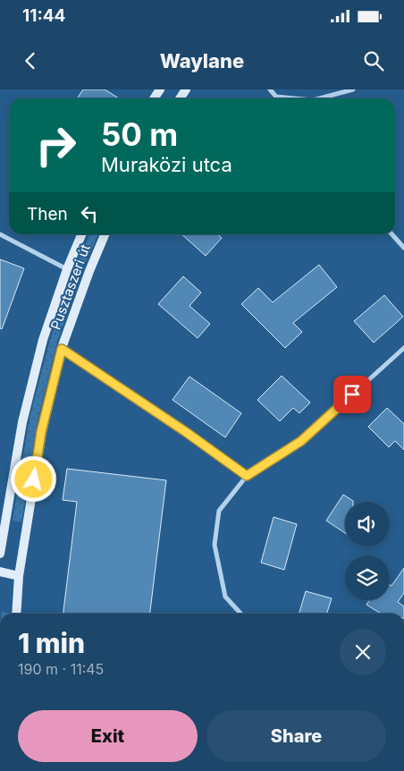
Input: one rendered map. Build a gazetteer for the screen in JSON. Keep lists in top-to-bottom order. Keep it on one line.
{"streets":{"street":["Pusztaszeri út"]},"page":{"status":"11:44","header":"Waylane","turn":["50 m","Muraközi utca"],"then":"Then","heading":["1 min","190 m · 11:45"],"buttons":["Exit","Share"]}}
